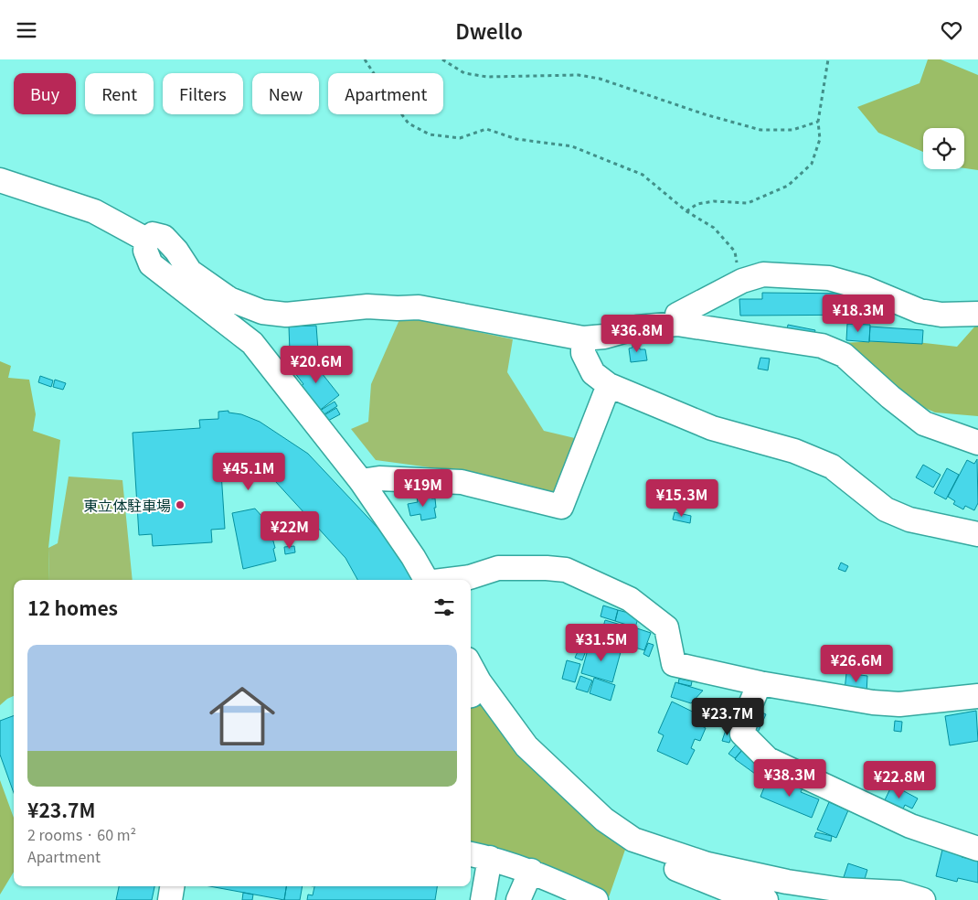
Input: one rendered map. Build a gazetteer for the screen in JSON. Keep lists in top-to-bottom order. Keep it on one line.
{"places":["東立体駐車場"],"page":{"header":"Dwello","chip":["Buy","Rent","Filters","New","Apartment"],"price":["¥18.3M","¥36.8M","¥20.6M","¥45.1M","¥19M","¥15.3M","¥22M","¥31.5M","¥26.6M","¥23.7M","¥38.3M","¥22.8M"],"heading":"12 homes","list":[{"name":"¥23.7M","note":"2 rooms · 60 m² · Apartment"}]}}
